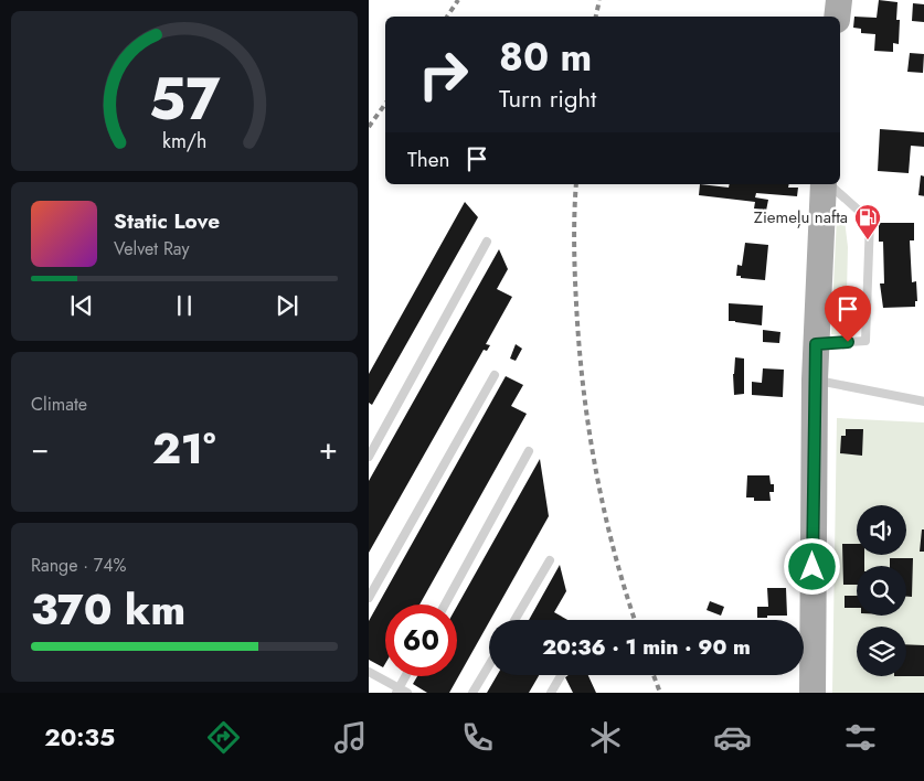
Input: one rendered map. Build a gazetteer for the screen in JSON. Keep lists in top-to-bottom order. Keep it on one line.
{"places":{"fuel station":["Ziemeļu nafta"]},"page":{"turn":["80 m","Turn right"],"then":"Then","song":["Static Love","Velvet Ray"],"tile":["Climate",["Range · 74%","370 km"]],"heat":["−","21°","+"],"limit":"60","trip":"20:36 · 1 min · 90 m","tabs":"20:35","gauge":["57","km/h"]}}
